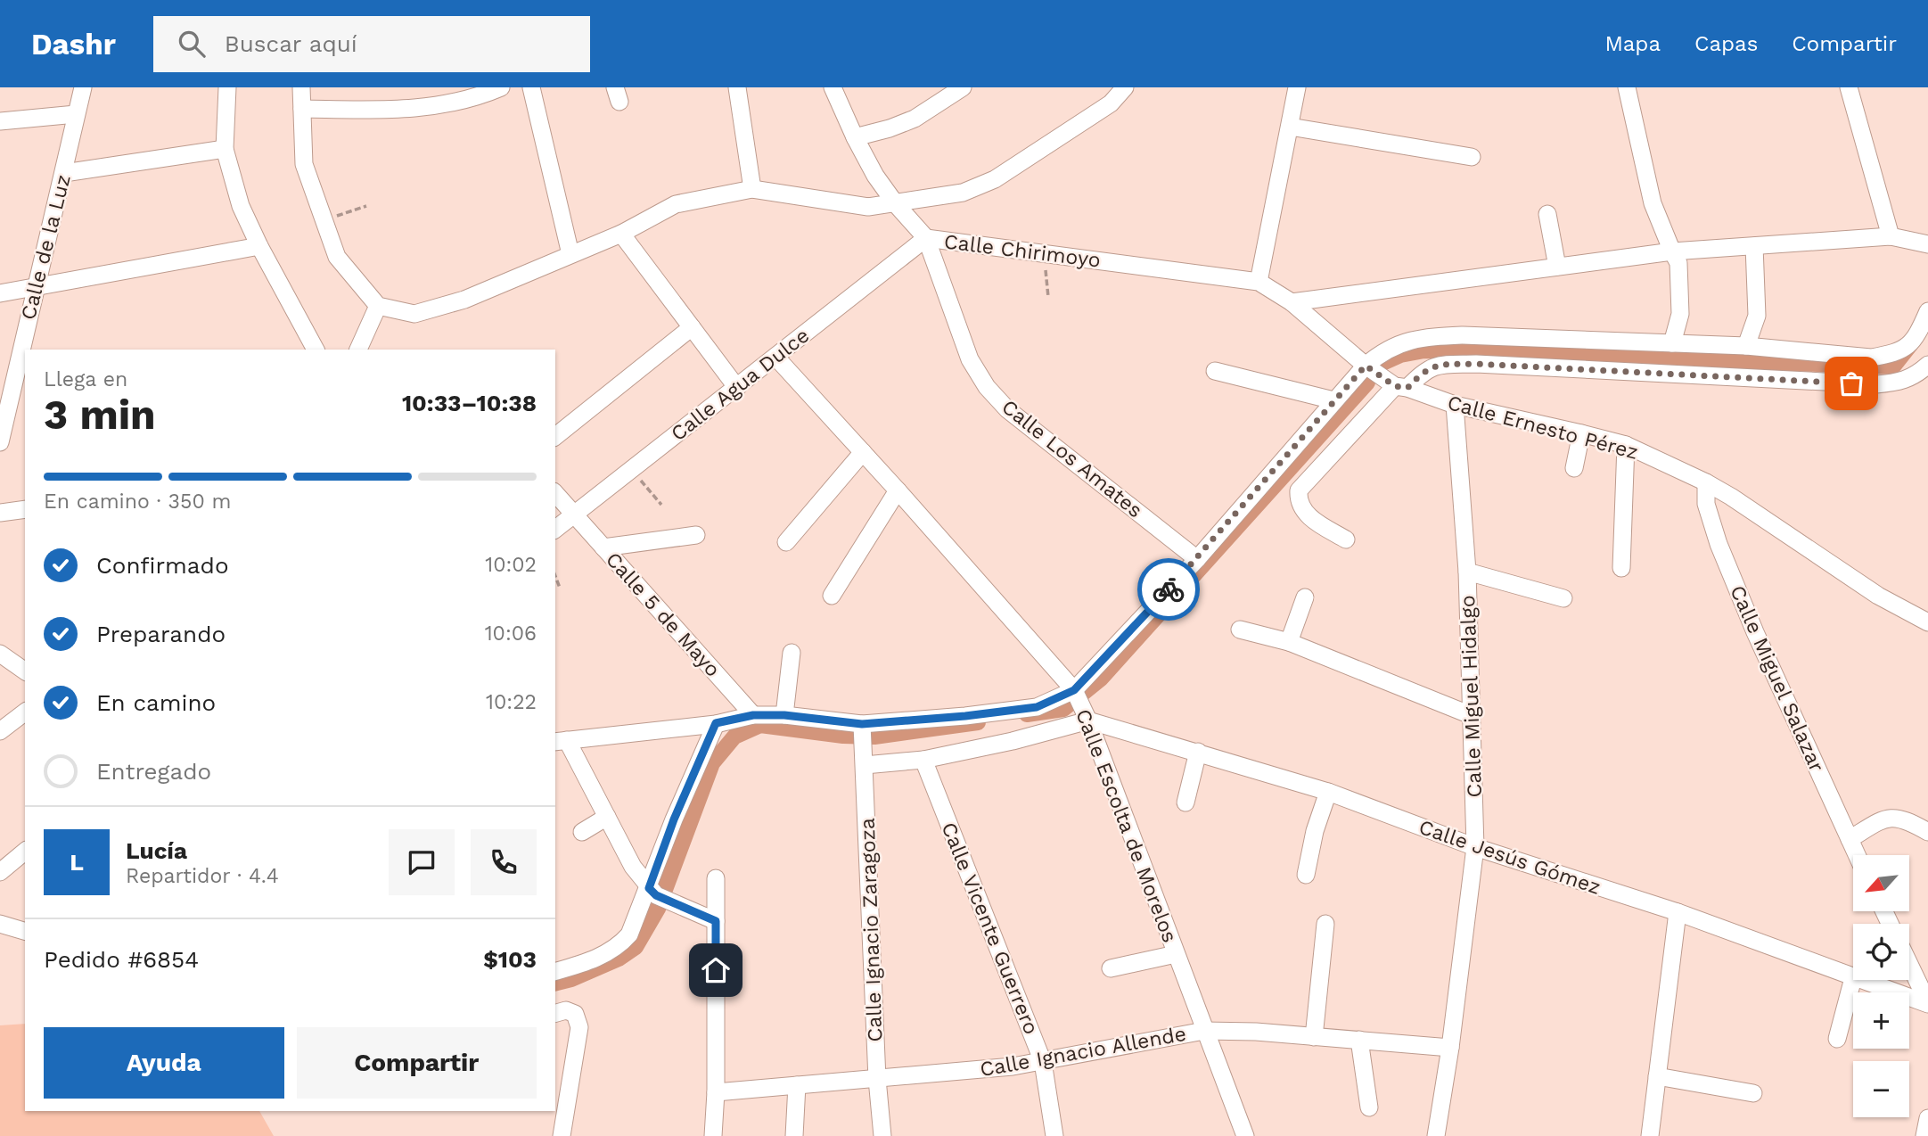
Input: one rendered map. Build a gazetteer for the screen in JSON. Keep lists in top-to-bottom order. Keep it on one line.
{"streets":{"street":["Calle de la Luz","Calle Chirimoyo","Calle Agua Dulce","Calle Ernesto Pérez","Calle Los Amates","Calle 5 de Mayo","Calle Miguel Salazar","Calle Miguel Hidalgo","Calle Escolta de Morelos","Calle Jesús Gómez","Calle Vicente Guerrero","Calle Ignacio Zaragoza","Calle Ignacio Allende"]},"crossings":[["Calle Chirimoyo","Calle Agua Dulce"],["Calle Chirimoyo","Calle Ernesto Pérez"],["Calle Chirimoyo","Calle Los Amates"],["Calle Agua Dulce","Calle Los Amates"],["Calle Agua Dulce","Calle 5 de Mayo"],["Calle Agua Dulce","Calle Escolta de Morelos"],["Calle Ernesto Pérez","Calle Miguel Salazar"],["Calle Ernesto Pérez","Calle Miguel Hidalgo"],["Calle Miguel Hidalgo","Calle Jesús Gómez"],["Calle Miguel Hidalgo","Calle Ignacio Allende"],["Calle Escolta de Morelos","Calle Jesús Gómez"],["Calle Escolta de Morelos","Calle Ignacio Allende"],["Calle Vicente Guerrero","Calle Ignacio Allende"],["Calle Ignacio Zaragoza","Calle Ignacio Allende"]],"north":"bottom left","page":{"header":"Dashr","search":"Buscar aquí","nav":["Mapa","Capas","Compartir"],"heading":["3 min","Llega en","10:33–10:38"],"panel":["Lucía","Repartidor · 4.4","Pedido #6854","$103"],"bar":"En camino · 350 m","list":[["Confirmado","10:02"],["Preparando","10:06"],["En camino","10:22"],"Entregado"],"round":"L","map_buttons":["+","−"],"buttons":["Ayuda","Compartir"]}}
